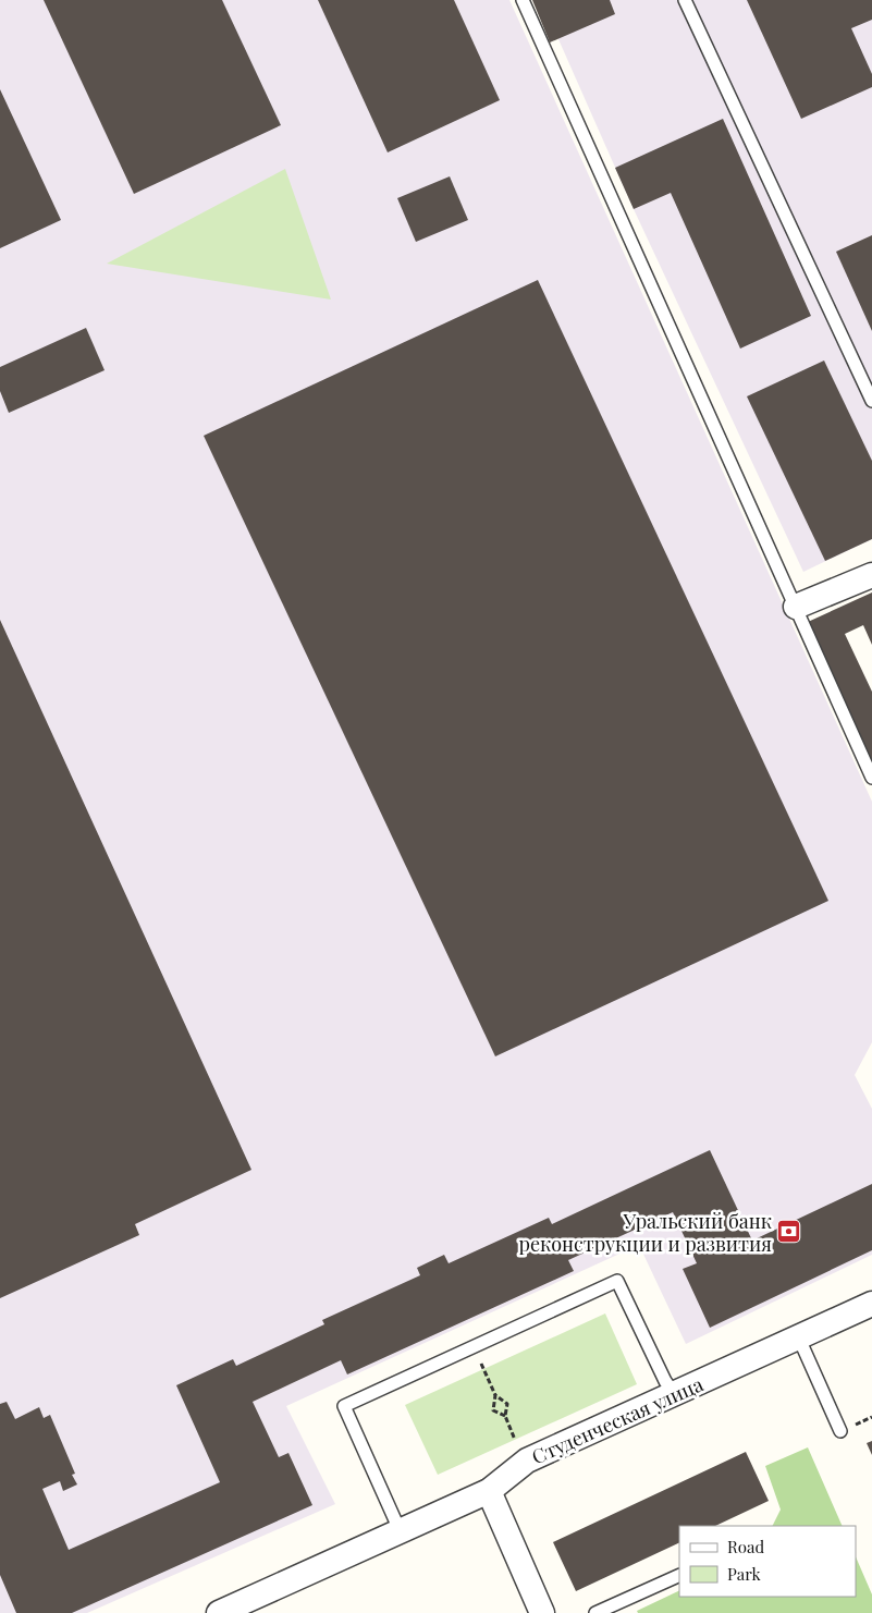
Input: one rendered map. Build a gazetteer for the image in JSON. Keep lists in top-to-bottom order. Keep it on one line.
{"streets":{"street":["Студенческая улица"]},"places":{"bank":["Уральский банк реконструкции и развития"]},"legend":["Road","Park"]}
